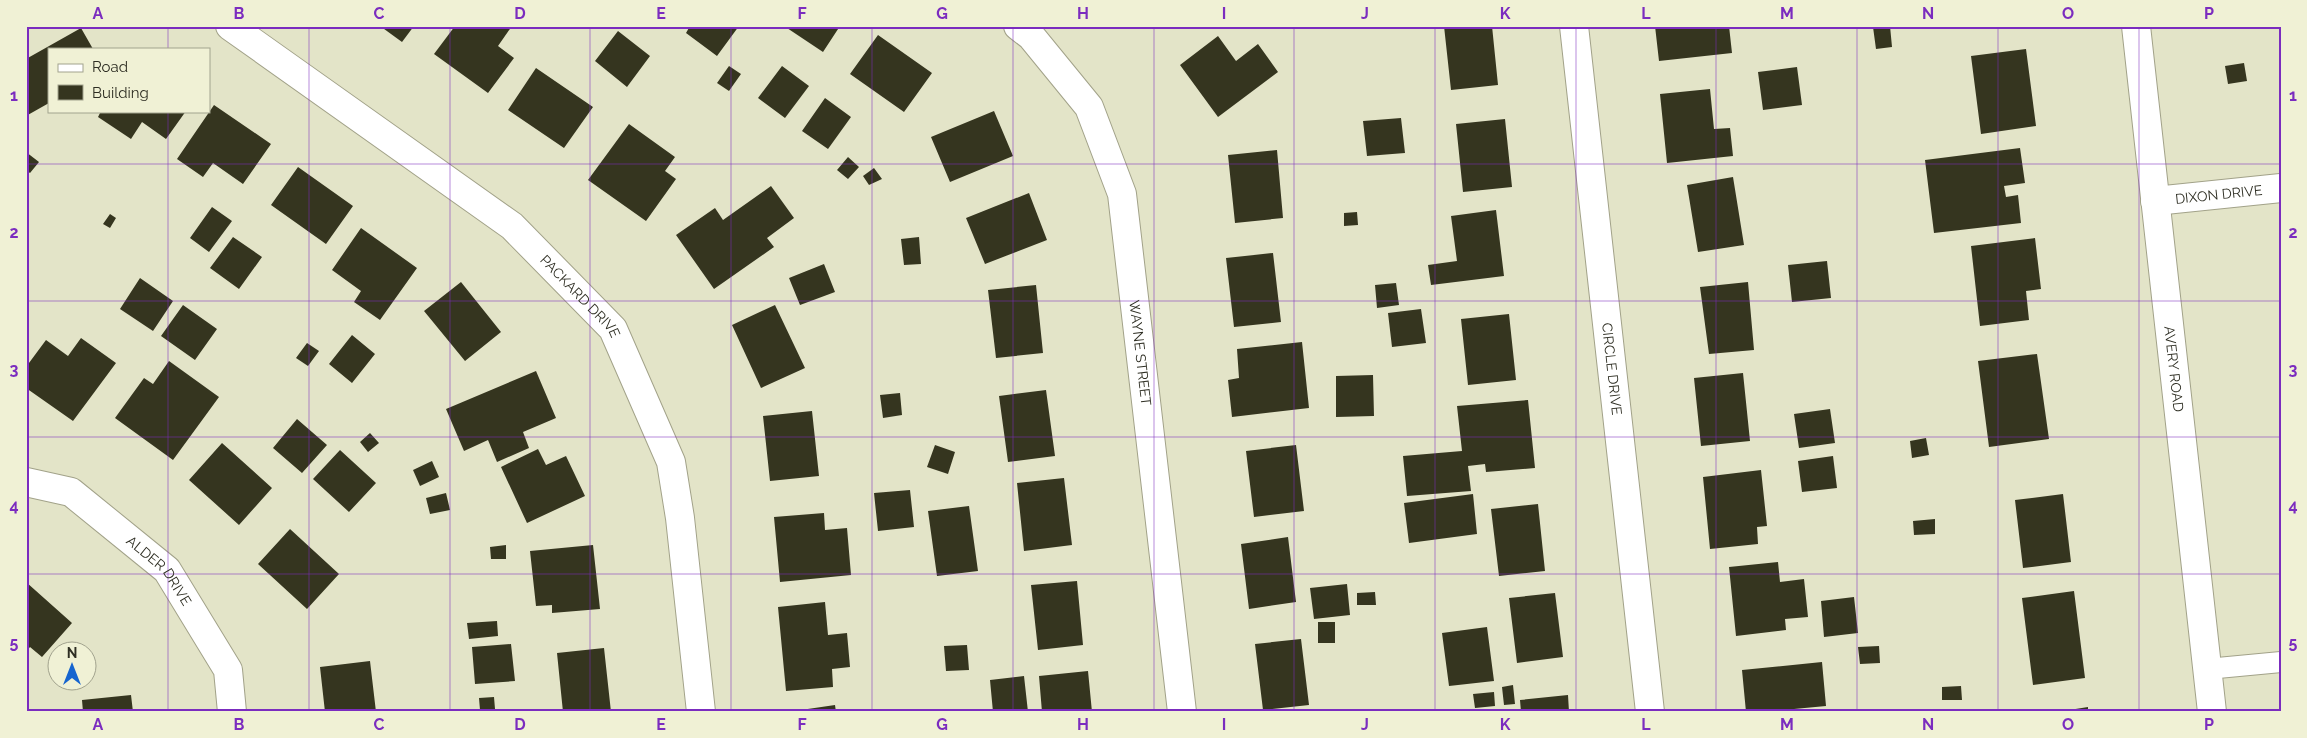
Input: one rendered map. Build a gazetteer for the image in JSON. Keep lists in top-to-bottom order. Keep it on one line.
{"streets":{"street":["DIXON DRIVE","PACKARD DRIVE","WAYNE STREET","CIRCLE DRIVE","AVERY ROAD","ALDER DRIVE"]},"crossings":[["DIXON DRIVE","AVERY ROAD"]],"legend":["Road","Building"],"north":"top","grid":{"columns":["A","B","C","D","E","F","G","H","I","J","K","L","M","N","O","P"],"rows":["1","2","3","4","5"]}}
